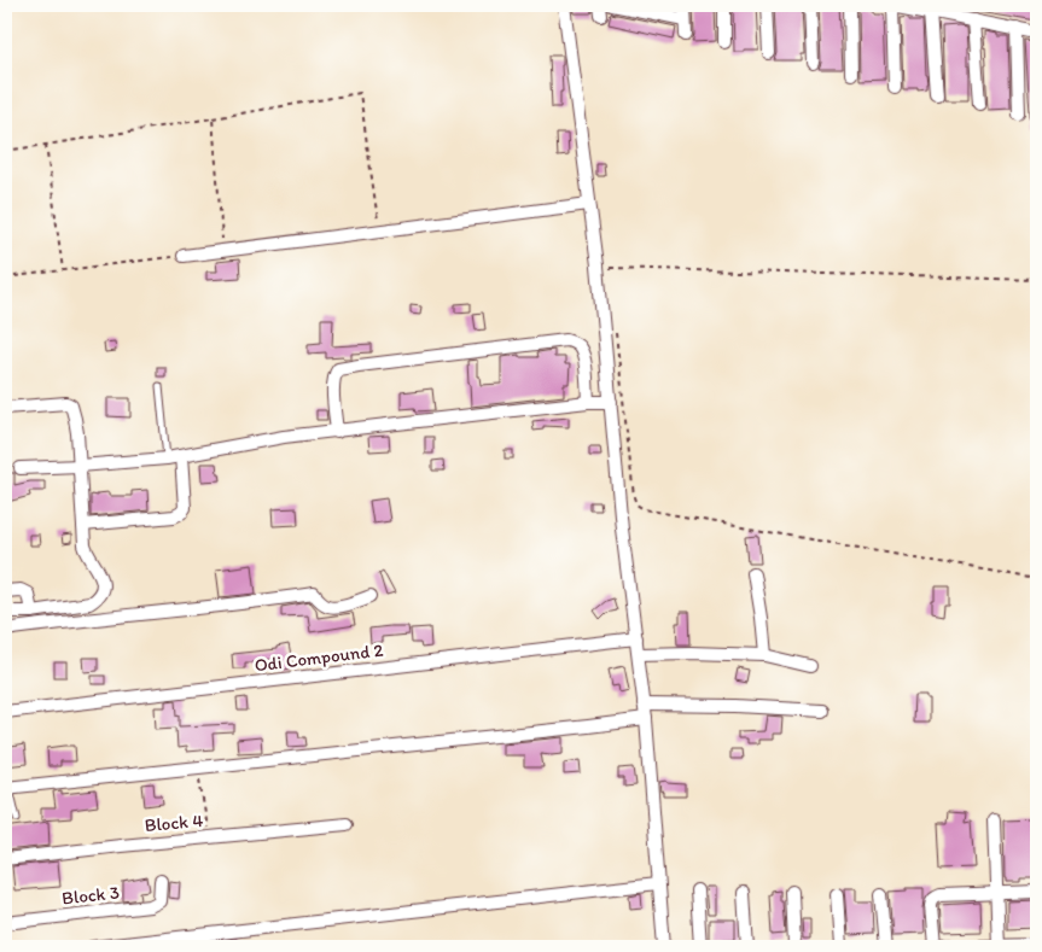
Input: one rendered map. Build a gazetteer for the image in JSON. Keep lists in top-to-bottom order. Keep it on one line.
{"streets":{"street":["Odi Compound 2","Block 4","Block 3"]}}
